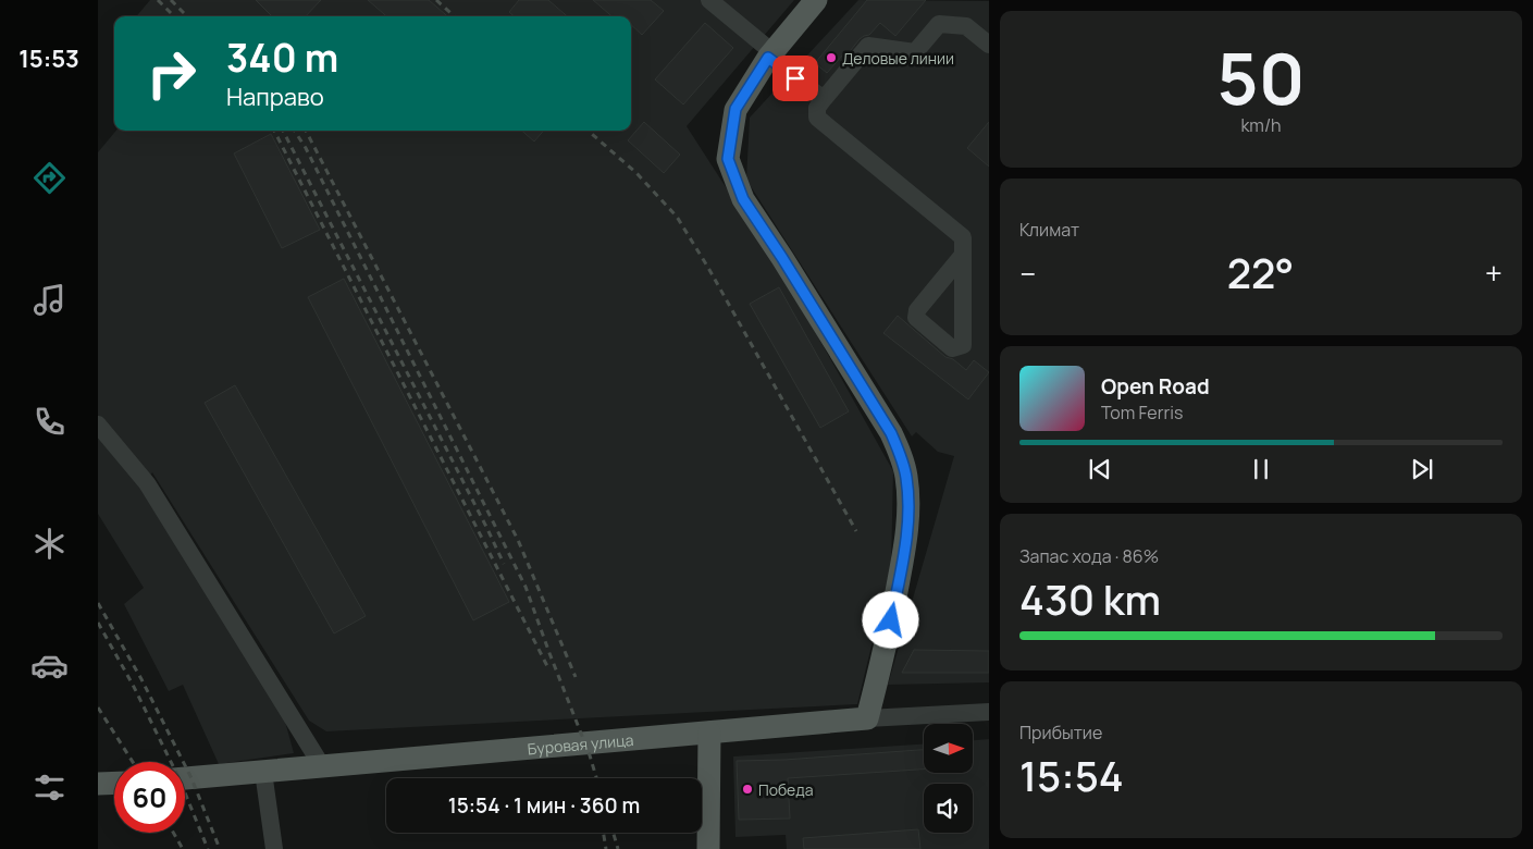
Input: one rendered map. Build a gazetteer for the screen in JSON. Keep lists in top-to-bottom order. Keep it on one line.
{"streets":{"main road":["Буровая улица"]},"places":["Деловые линии","Победа"],"north":"right","page":{"tabs":"15:53","tile":[["50","km/h"],"Климат",["Запас хода · 86%","430 km"],["Прибытие","15:54"]],"turn":["340 m","Направо"],"heat":["−","22°","+"],"song":["Open Road","Tom Ferris"],"limit":"60","trip":"15:54 · 1 мин · 360 m"}}
